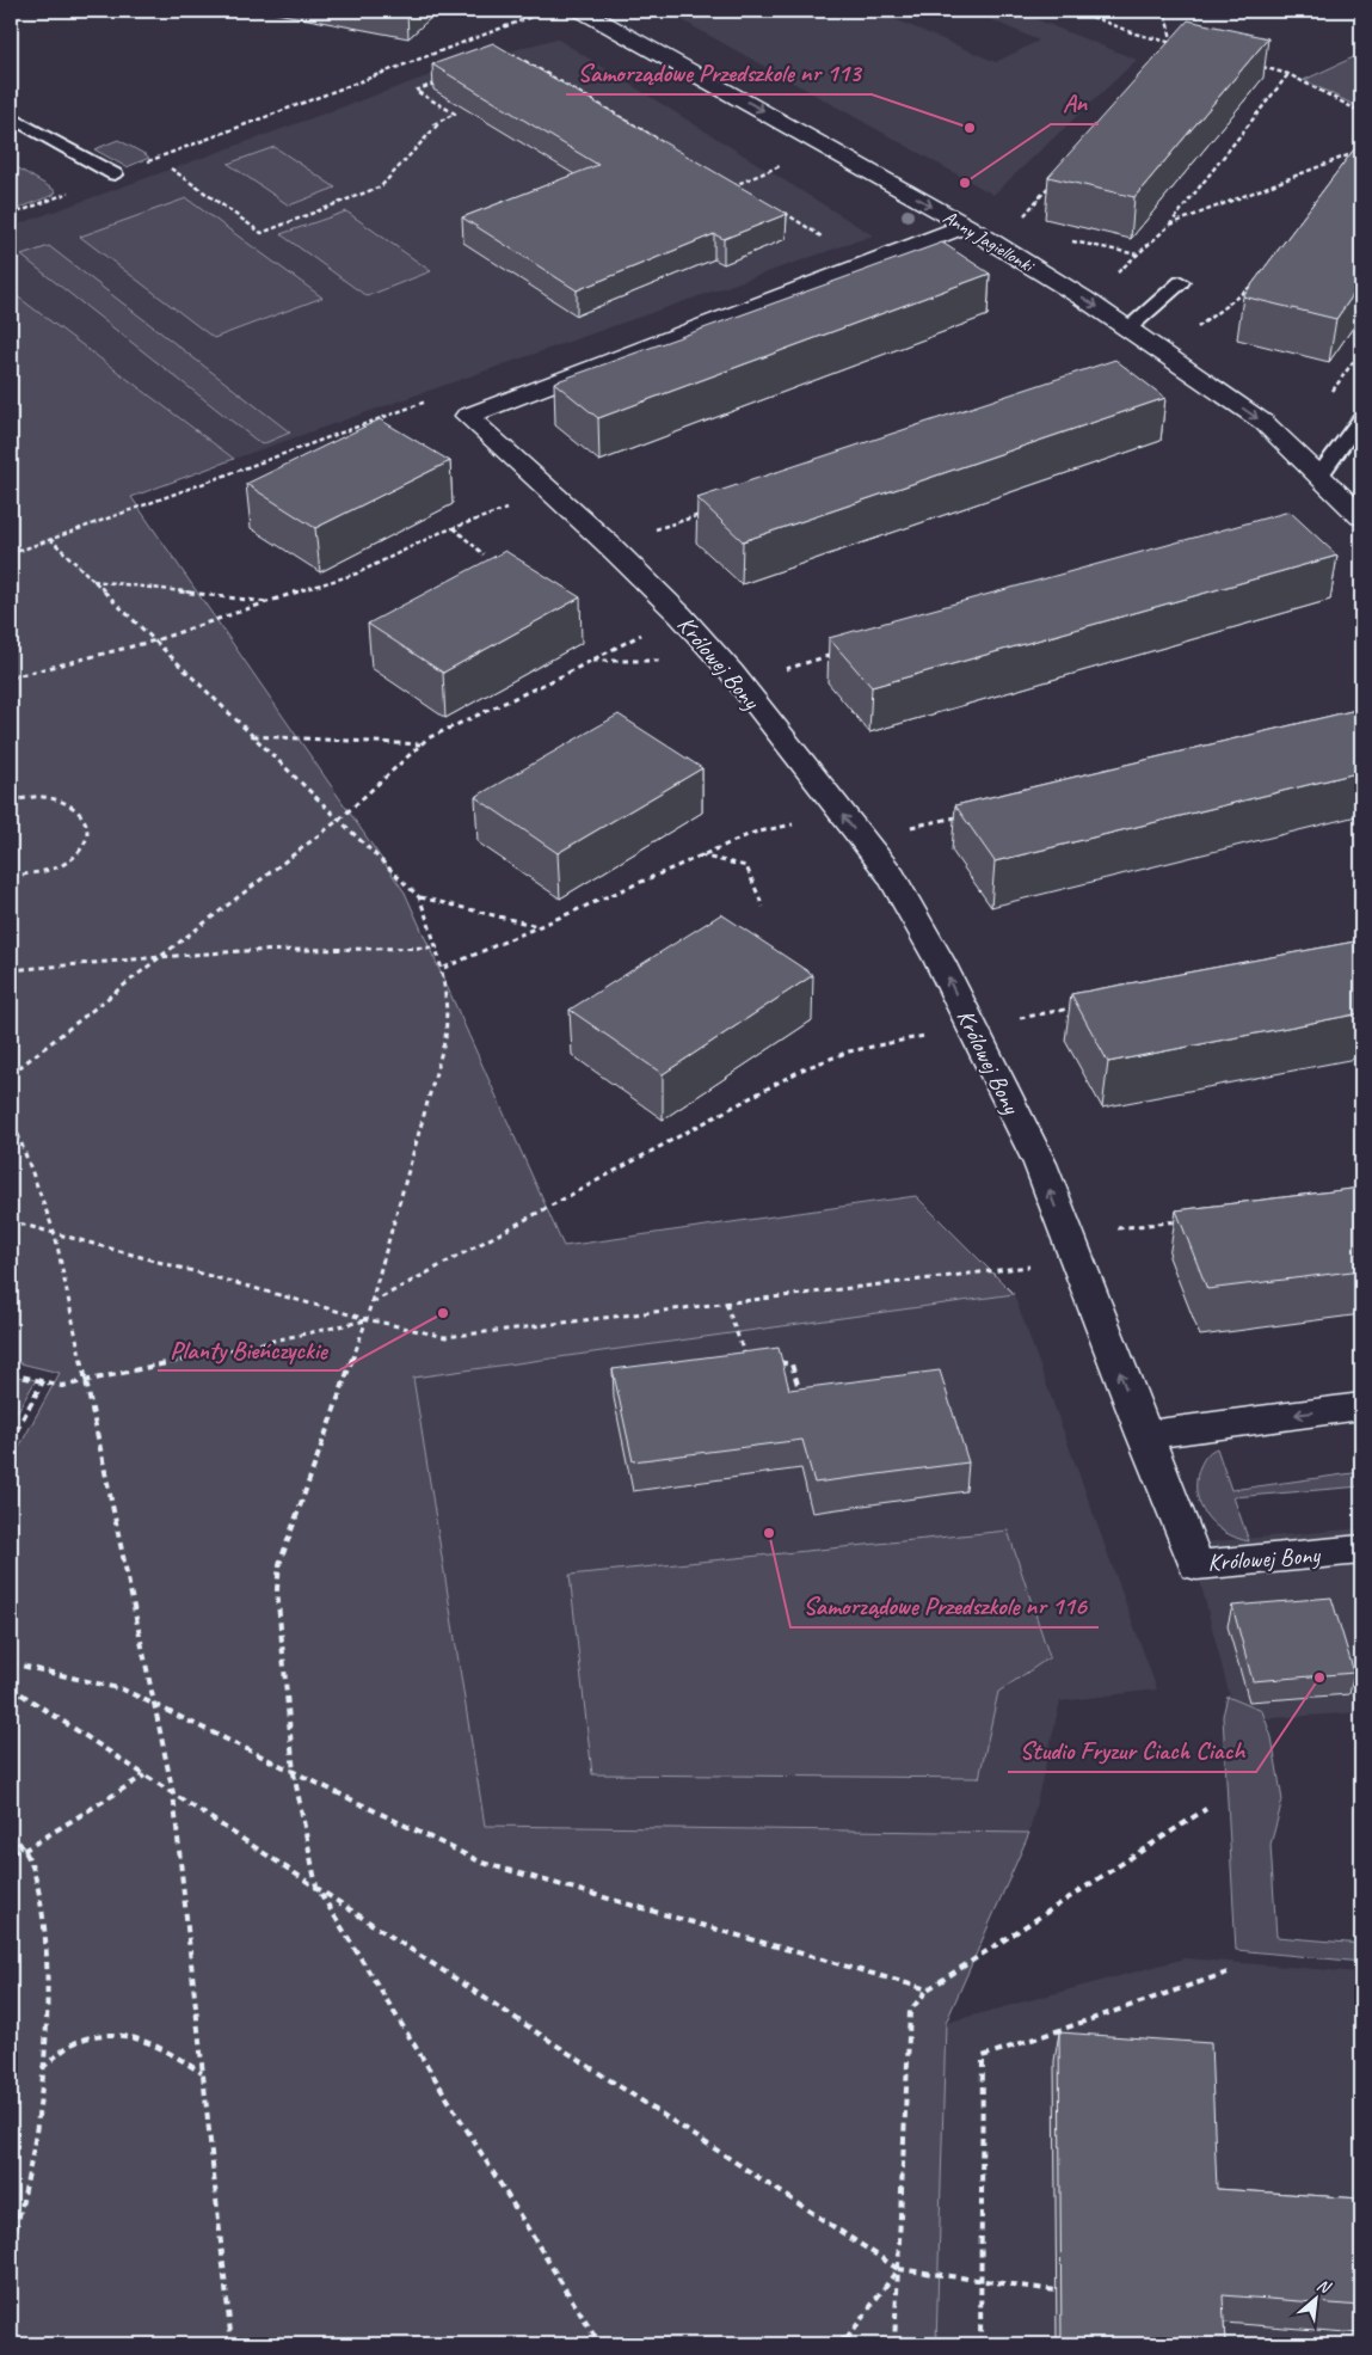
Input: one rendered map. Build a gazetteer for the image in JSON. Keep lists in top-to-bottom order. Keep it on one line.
{"streets":{"street":["Anny Jagiellonki","Królowej Bony"]},"one_way":["Anny Jagiellonki","Królowej Bony"],"places":["Samorządowe Przedszkole nr 113","An","Planty Bieńczyckie","Samorządowe Przedszkole nr 116","Studio Fryzur Ciach Ciach"],"north":"top right"}
